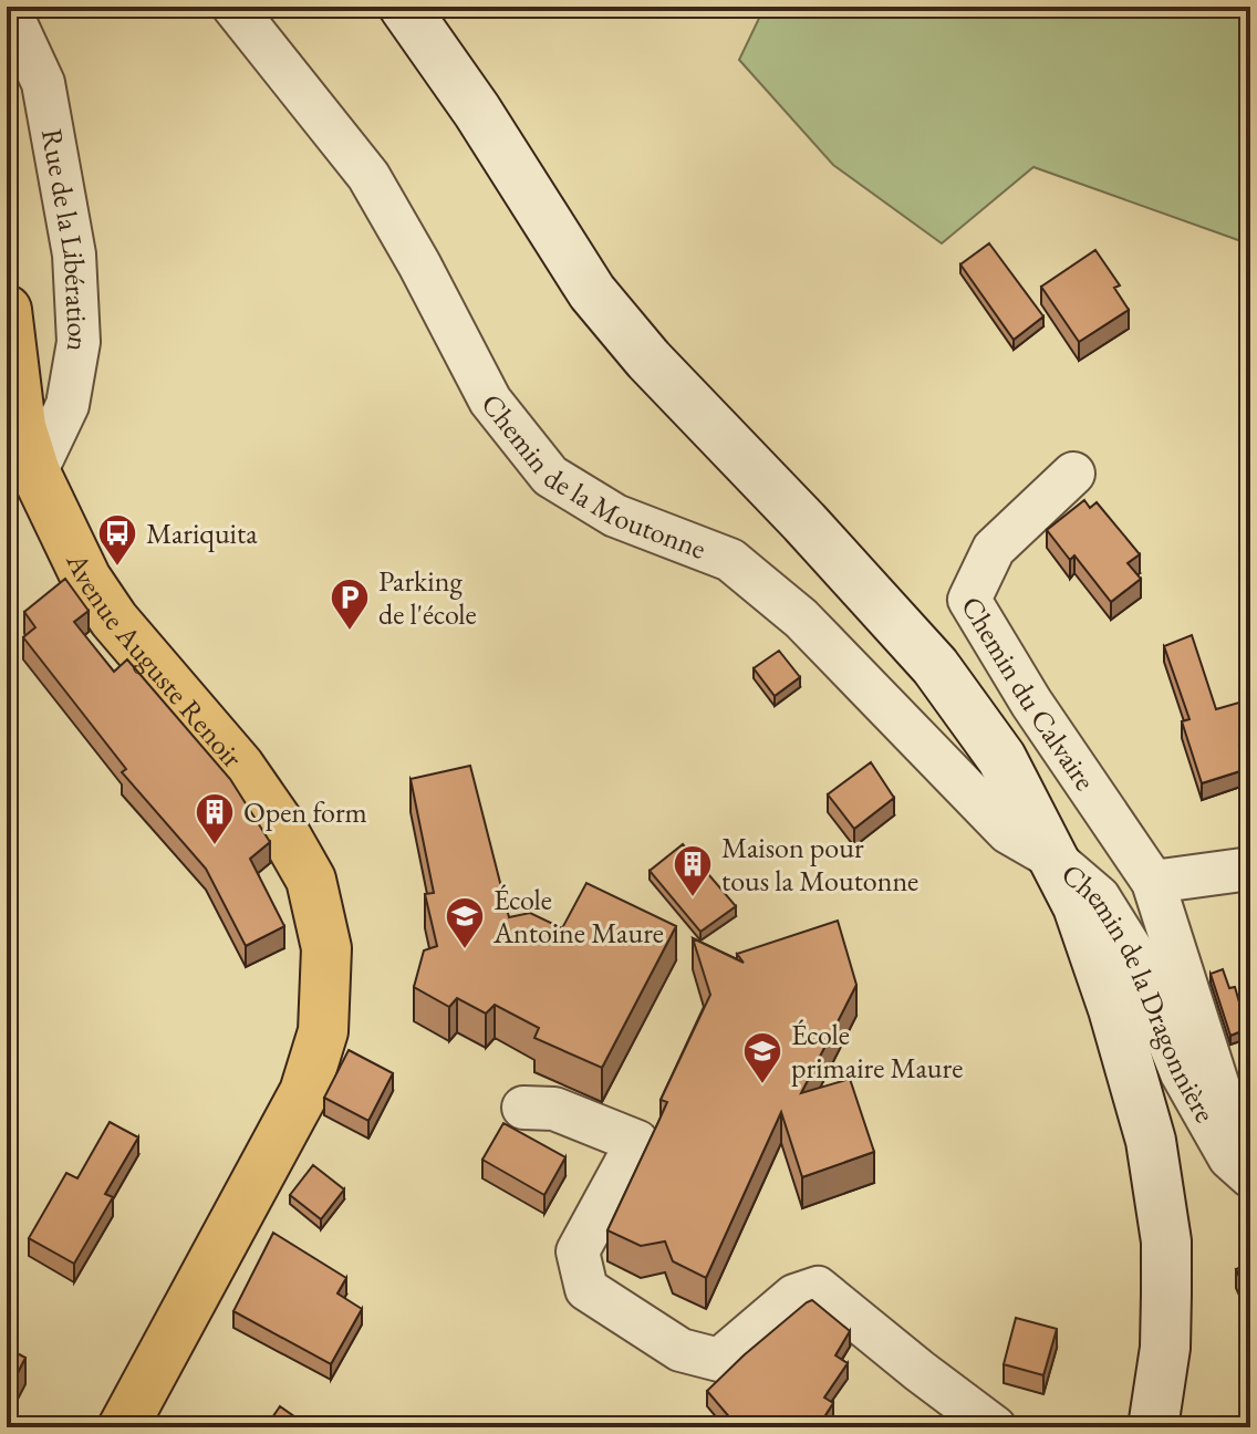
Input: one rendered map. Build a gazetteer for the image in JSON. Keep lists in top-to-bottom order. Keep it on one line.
{"streets":{"main road":["Avenue Auguste Renoir"],"street":["Rue de la Libération","Chemin de la Moutonne","Chemin du Calvaire","Chemin de la Dragonnière"]},"crossings":[["Rue de la Libération","Avenue Auguste Renoir"],["Chemin de la Moutonne","Chemin de la Dragonnière"],["Chemin du Calvaire","Chemin de la Dragonnière"]],"places":{"bus stop":["Mariquita"],"parking":["Parking de l'école"],"building":["Open form","Maison pour tous la Moutonne"],"school or university":["École Antoine Maure","École primaire Maure"]}}
